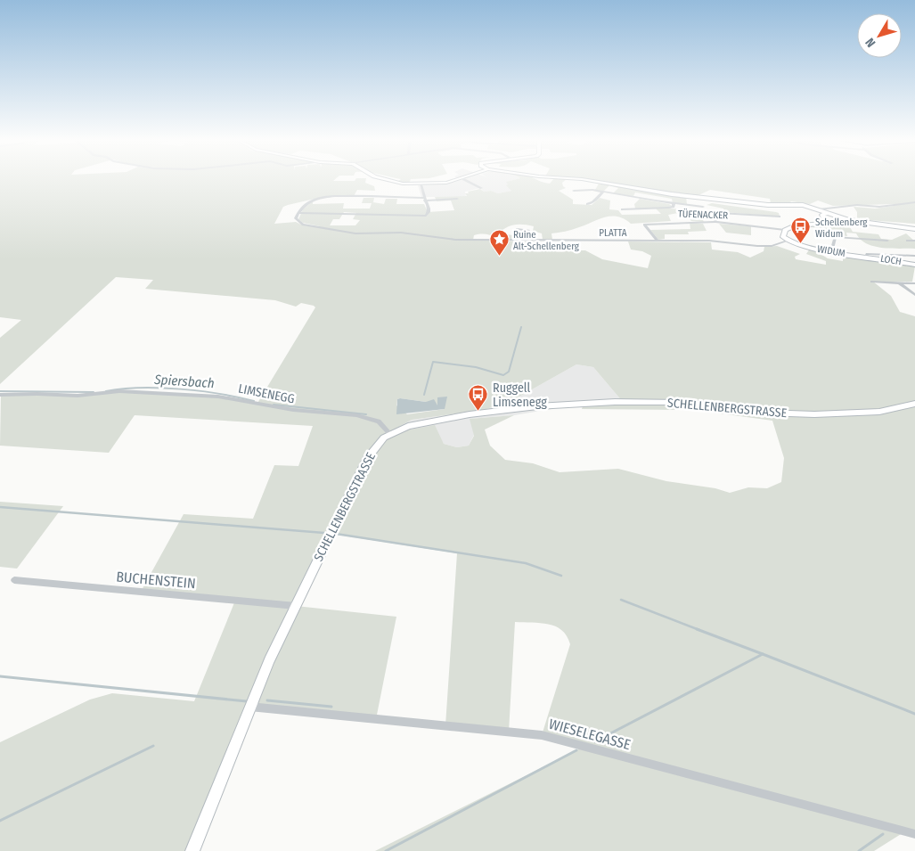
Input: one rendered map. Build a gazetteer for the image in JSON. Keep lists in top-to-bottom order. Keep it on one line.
{"streets":{"street":["TÜFENACKER","PLATTA","WIDUM","LOCH","LIMSENEGG","SCHELLENBERGSTRASSE","BUCHENSTEIN","WIESELEGASSE"]},"crossings":[["TÜFENACKER","PLATTA"],["TÜFENACKER","WIDUM"],["PLATTA","WIDUM"],["WIDUM","LOCH"],["LIMSENEGG","SCHELLENBERGSTRASSE"],["SCHELLENBERGSTRASSE","BUCHENSTEIN"],["SCHELLENBERGSTRASSE","WIESELEGASSE"]],"water":["Spiersbach"],"places":{"bus stop":["Schellenberg Widum","Ruggell Limsenegg"],"place":["Ruine Alt-Schellenberg"]},"north":"bottom left"}
